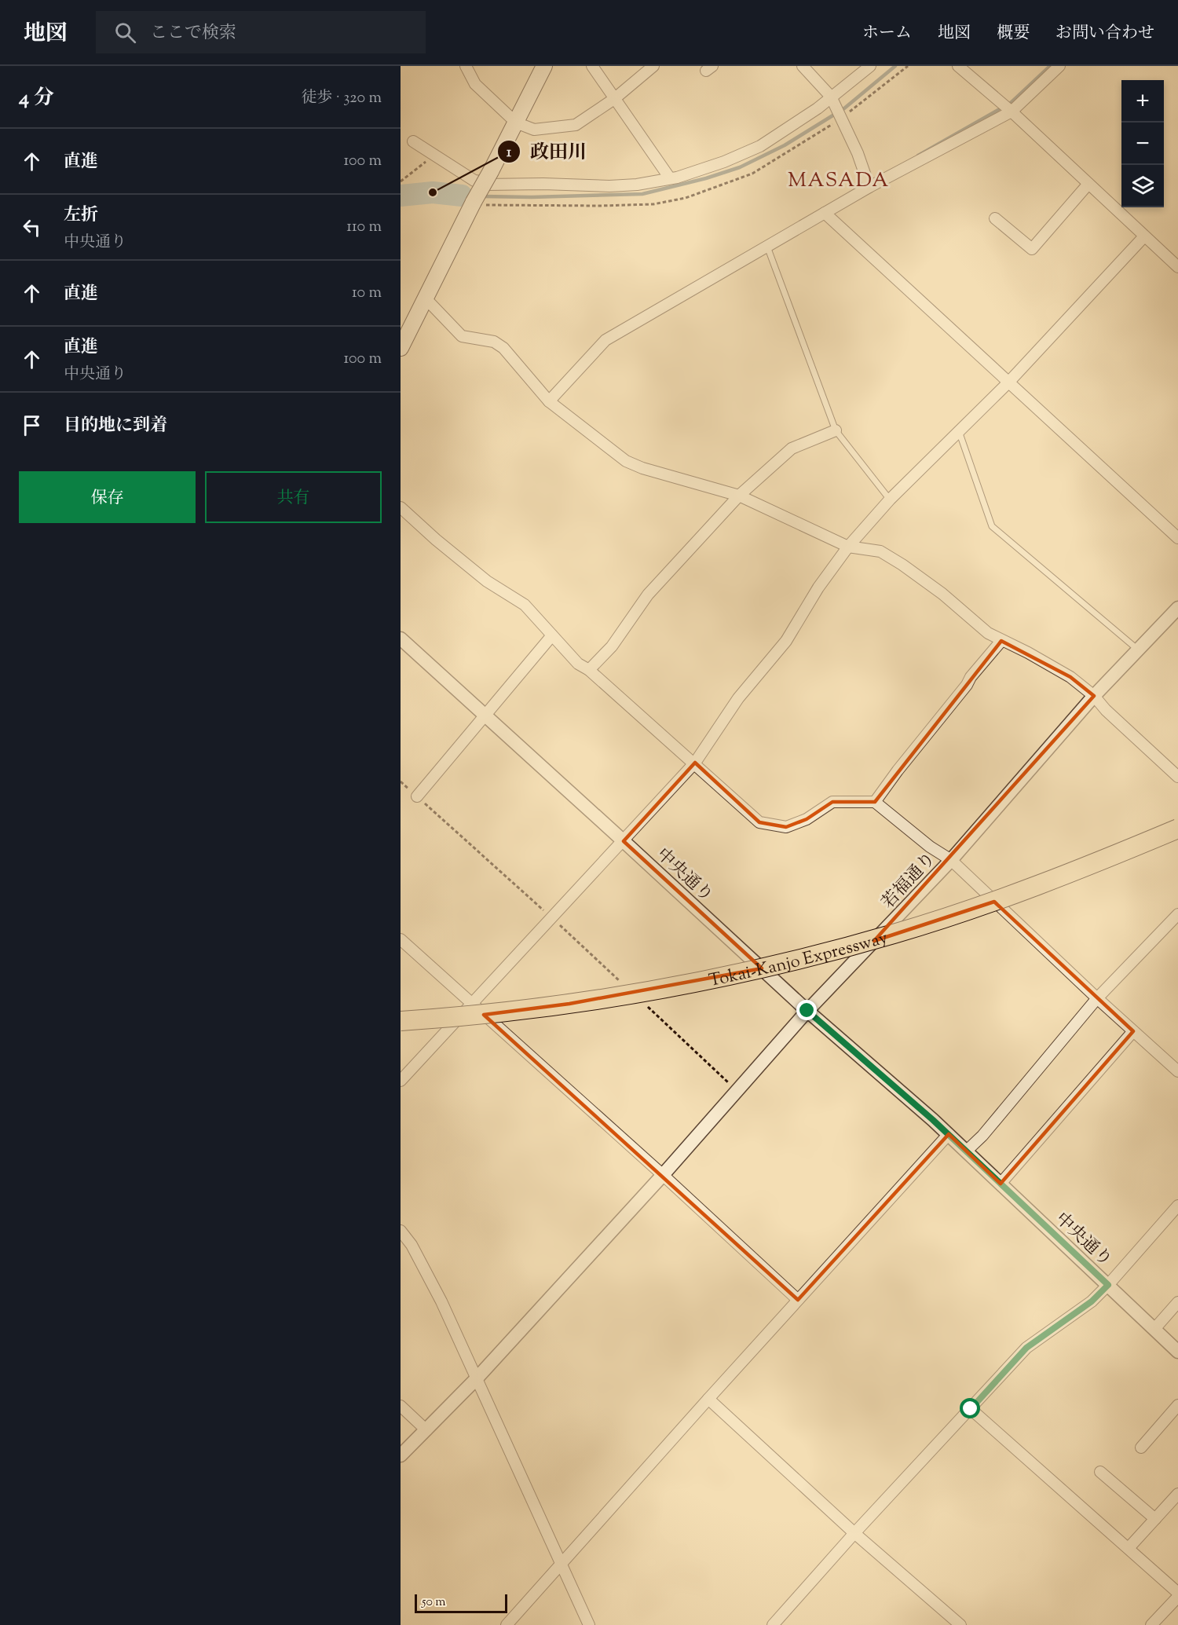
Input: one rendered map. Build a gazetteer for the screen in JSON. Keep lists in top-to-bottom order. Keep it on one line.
{"streets":{"highway":["Tokai-Kanjo Expressway"],"street":["中央通り","若福通り"]},"crossings":[["中央通り","若福通り"]],"districts":["MASADA"],"places":["政田川"],"scale_bar":"50 m","page":{"header":"地図","search":"ここで検索","nav":["ホーム","地図","概要","お問い合わせ"],"heading":["4 分","徒歩 · 320 m"],"map_buttons":["+","−"],"list":[["直進","100 m"],["左折","中央通り","110 m"],["直進","10 m"],["直進","中央通り","100 m"],"目的地に到着"],"buttons":["保存","共有"],"scale":"50 m"}}
